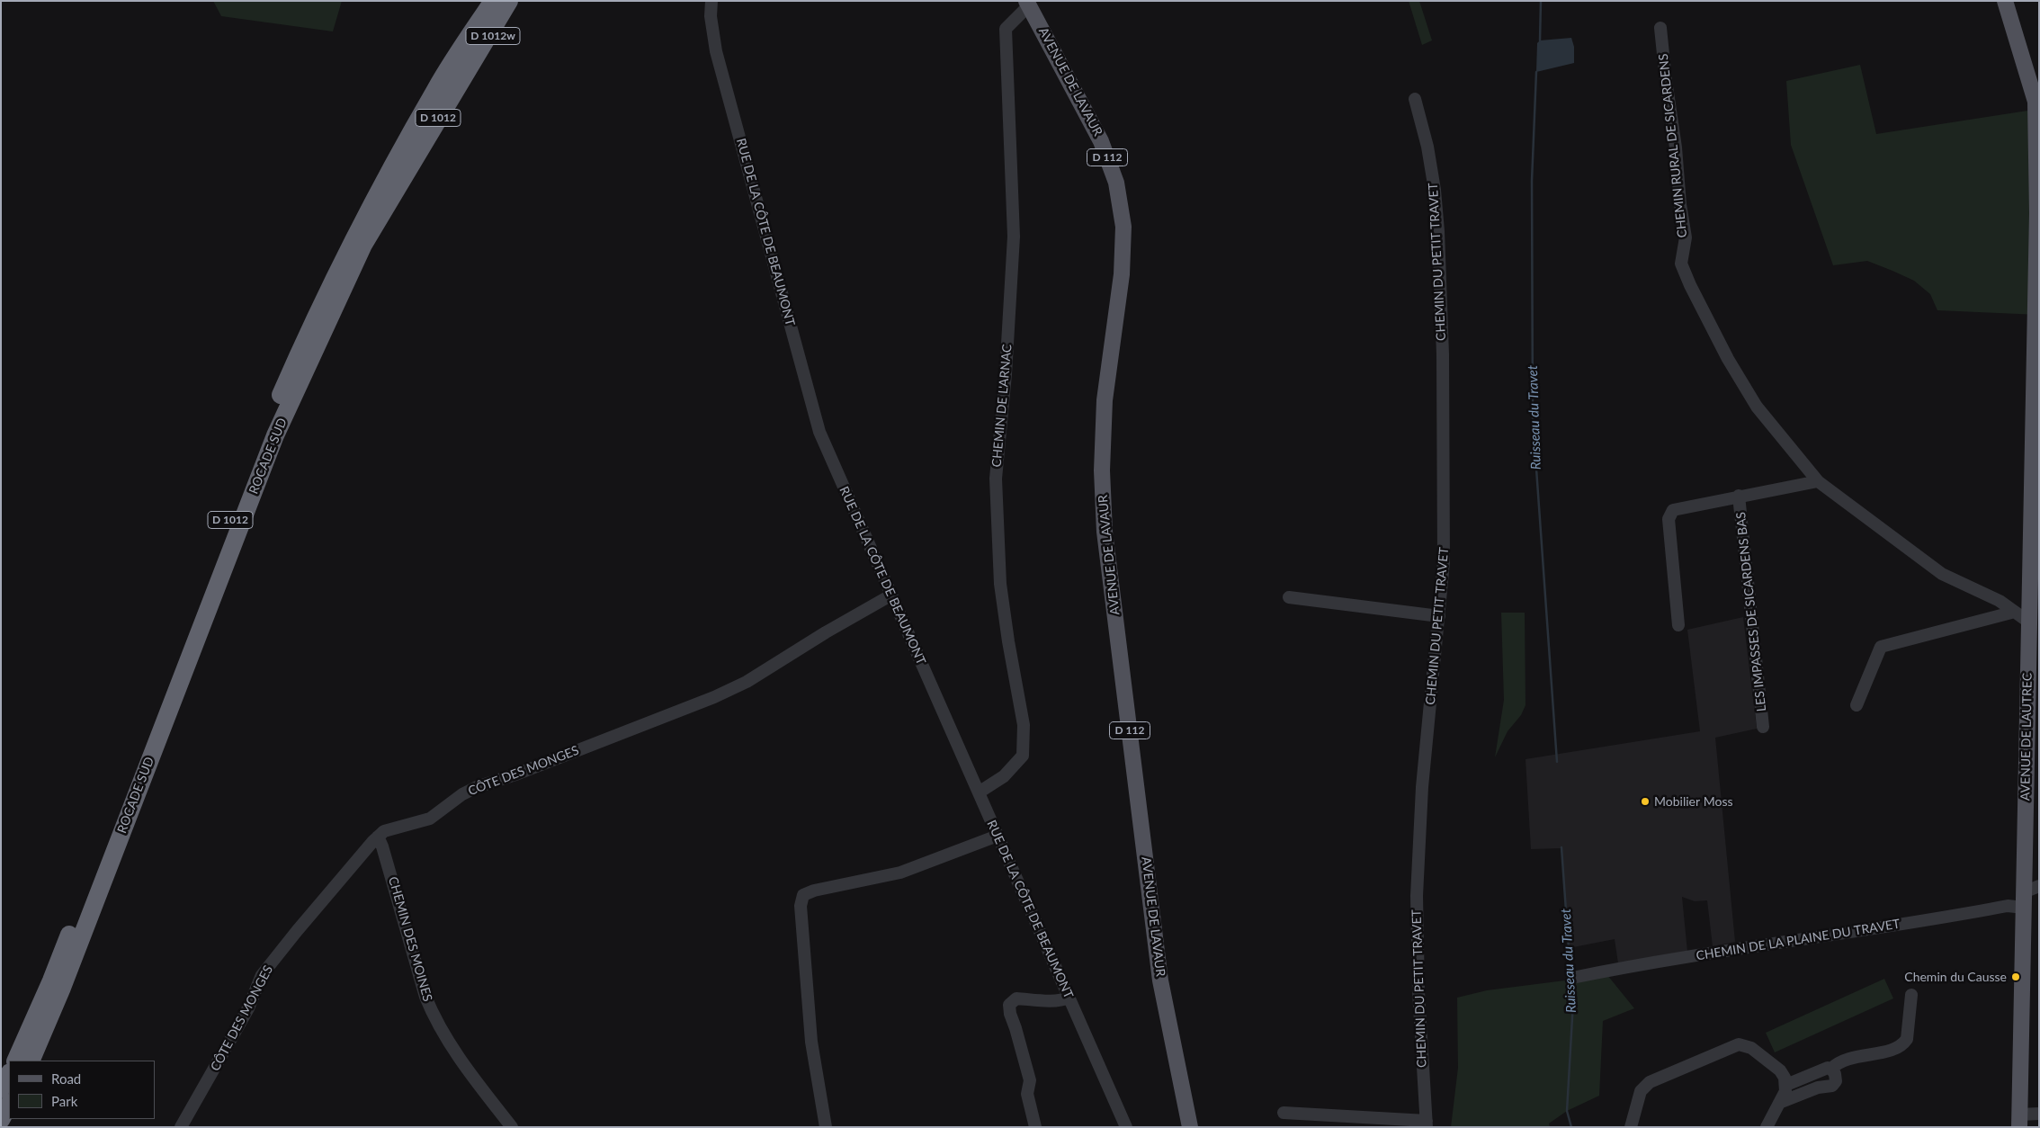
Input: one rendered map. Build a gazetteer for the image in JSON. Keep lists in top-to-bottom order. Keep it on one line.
{"streets":{"highway":["D 1012w","D 1012","ROCADE SUD"],"main road":["AVENUE DE LAVAUR","D 112","AVENUE DE LAUTREC"],"street":["CHEMIN RURAL DE SICARDENS","RUE DE LA CÔTE DE BEAUMONT","CHEMIN DU PETIT TRAVET","CHEMIN DE L'ARNAC","LES IMPASSES DE SICARDENS BAS","CÔTE DES MONGES","CHEMIN DES MOINES","CHEMIN DE LA PLAINE DU TRAVET"]},"crossings":[["D 1012w","ROCADE SUD"],["AVENUE DE LAVAUR","CHEMIN DE L'ARNAC"],["CHEMIN RURAL DE SICARDENS","LES IMPASSES DE SICARDENS BAS"],["CHEMIN RURAL DE SICARDENS","AVENUE DE LAUTREC"],["RUE DE LA CÔTE DE BEAUMONT","CHEMIN DE L'ARNAC"],["RUE DE LA CÔTE DE BEAUMONT","CÔTE DES MONGES"],["AVENUE DE LAUTREC","CHEMIN DE LA PLAINE DU TRAVET"],["CÔTE DES MONGES","CHEMIN DES MOINES"]],"water":["Ruisseau du Travet"],"places":["Mobilier Moss","Chemin du Causse"],"legend":["Road","Park"]}
